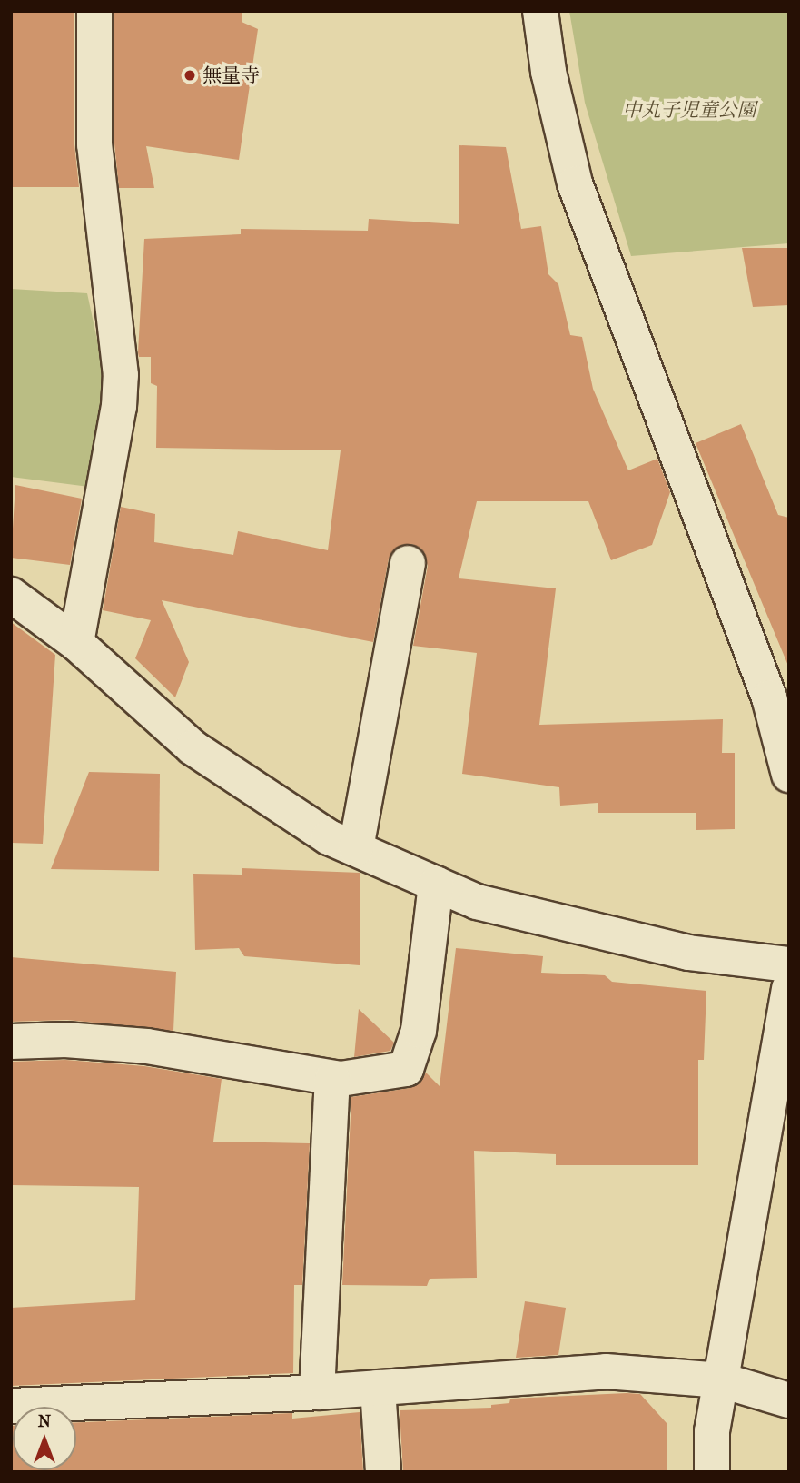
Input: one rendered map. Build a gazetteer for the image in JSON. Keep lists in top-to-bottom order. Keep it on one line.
{"parks":["中丸子児童公園"],"places":["無量寺"],"north":"top"}
